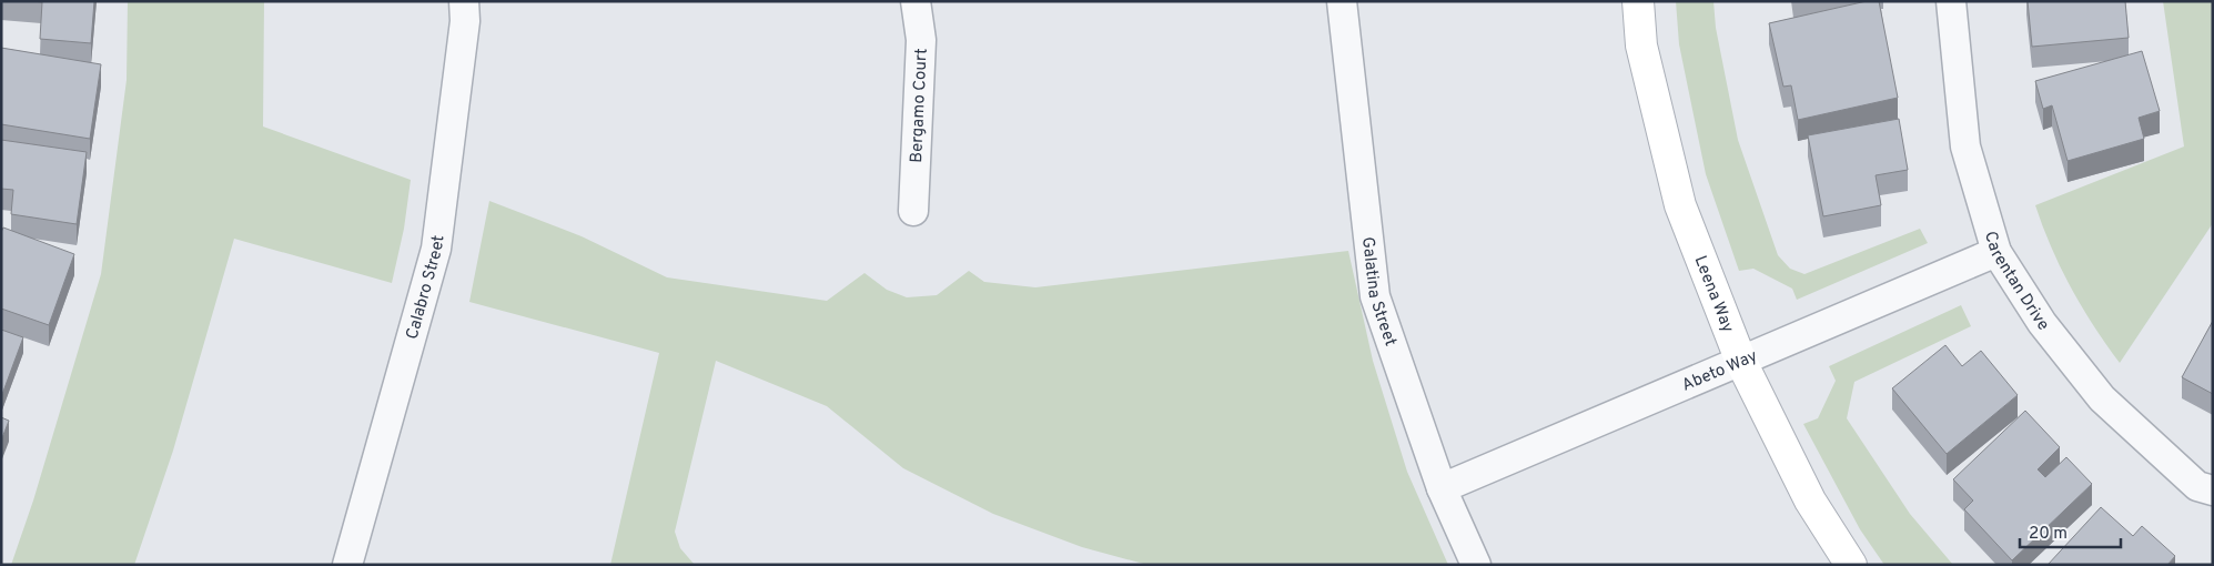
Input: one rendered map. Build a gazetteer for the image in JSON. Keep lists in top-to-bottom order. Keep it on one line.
{"streets":{"street":["Bergamo Court","Carentan Drive","Calabro Street","Galatina Street","Leena Way","Abeto Way"]},"crossings":[["Carentan Drive","Abeto Way"],["Galatina Street","Abeto Way"],["Leena Way","Abeto Way"]],"scale_bar":"20 m"}
